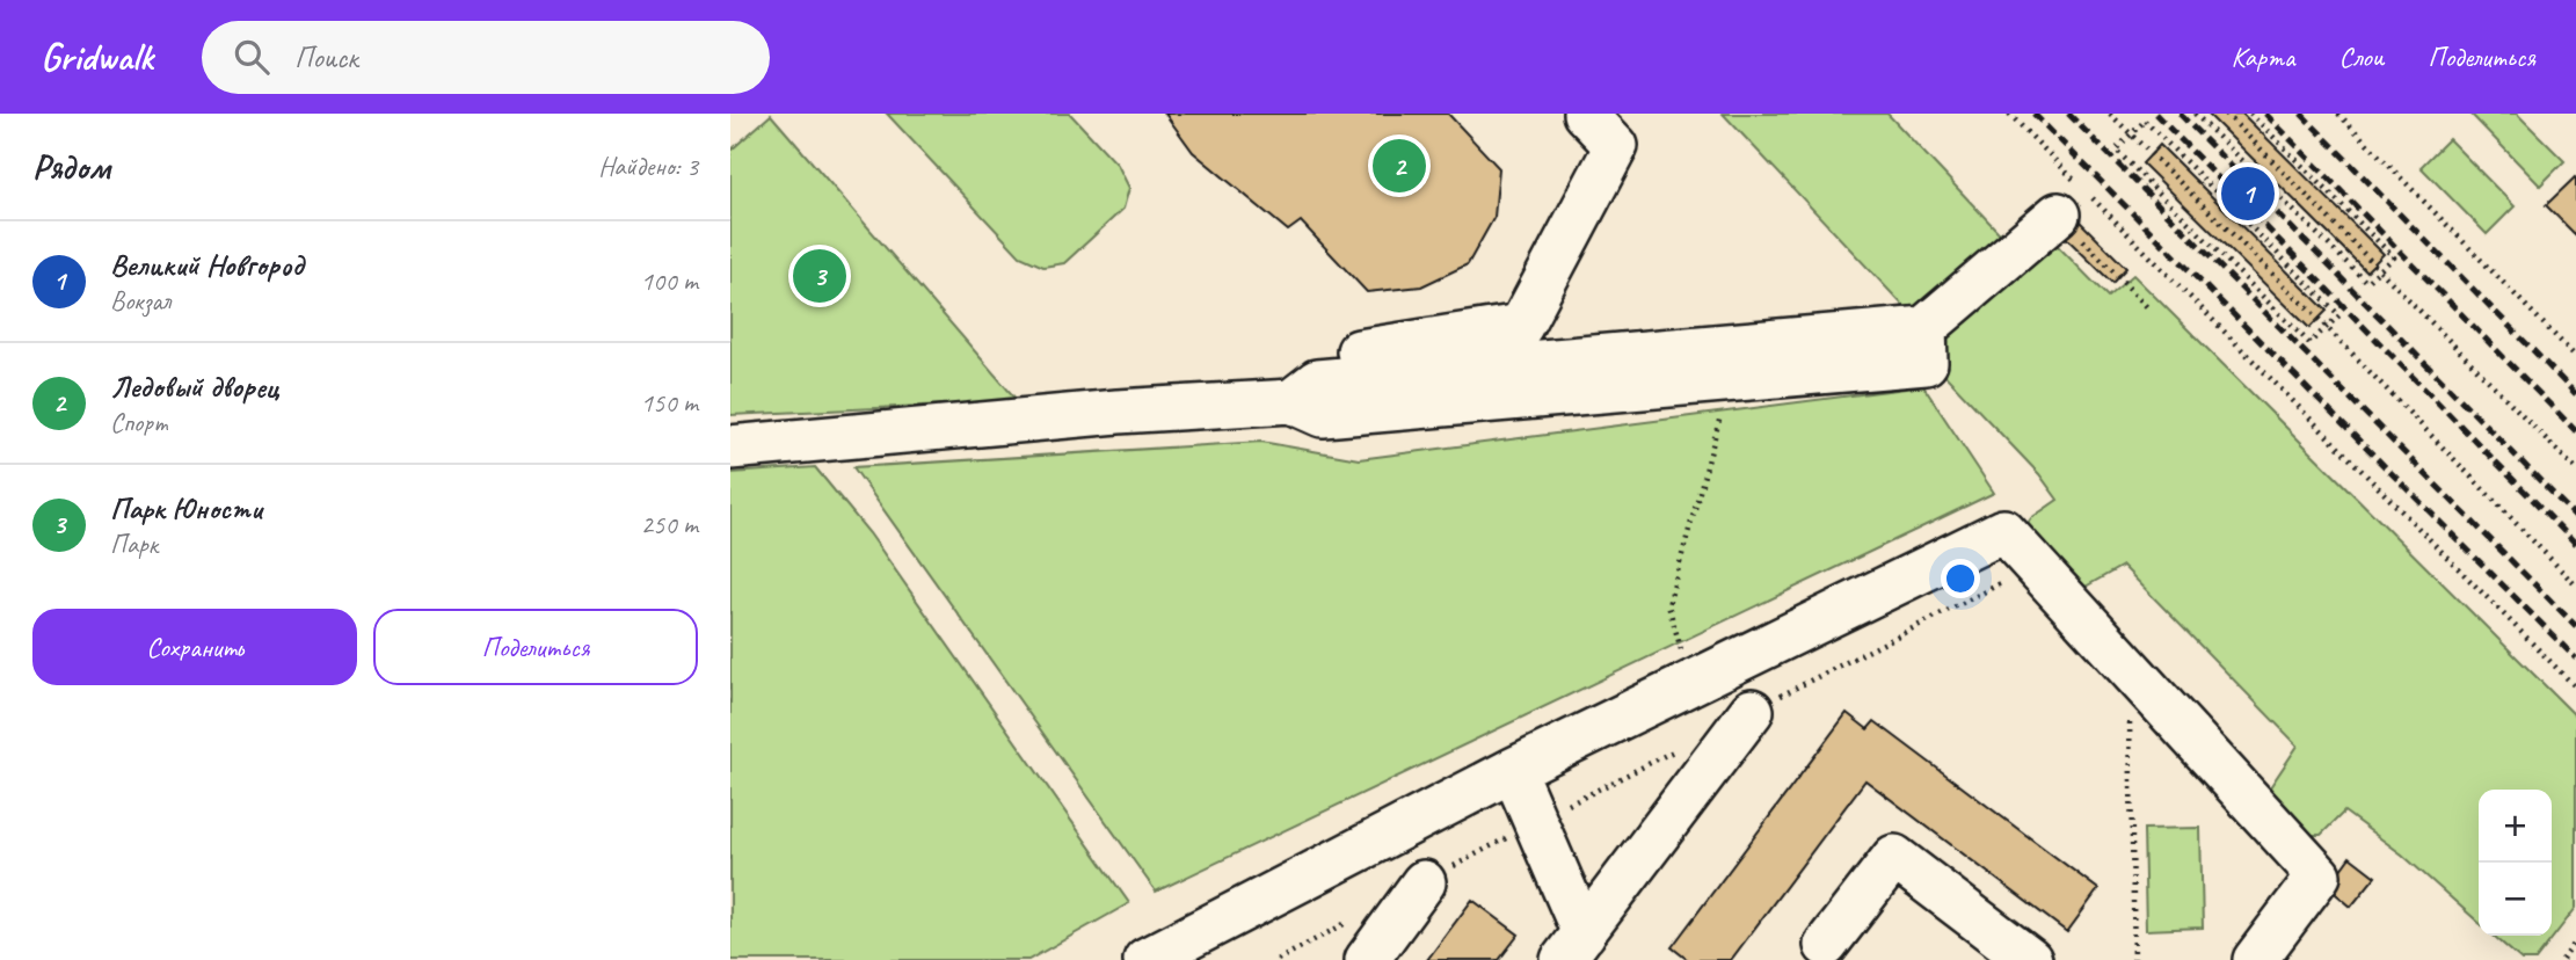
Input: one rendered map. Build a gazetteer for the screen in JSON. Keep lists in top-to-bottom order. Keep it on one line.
{"page":{"header":"Gridwalk","search":"Поиск","nav":["Карта","Слои","Поделиться"],"heading":["Рядом","Найдено: 3"],"pins":["2","1","3"],"list":[{"mark":"1","name":"Великий Новгород","note":"Вокзал","value":"100 m"},{"mark":"2","name":"Ледовый дворец","note":"Спорт","value":"150 m"},{"mark":"3","name":"Парк Юности","note":"Парк","value":"250 m"}],"buttons":["Сохранить","Поделиться"],"map_buttons":["+","−"]}}
